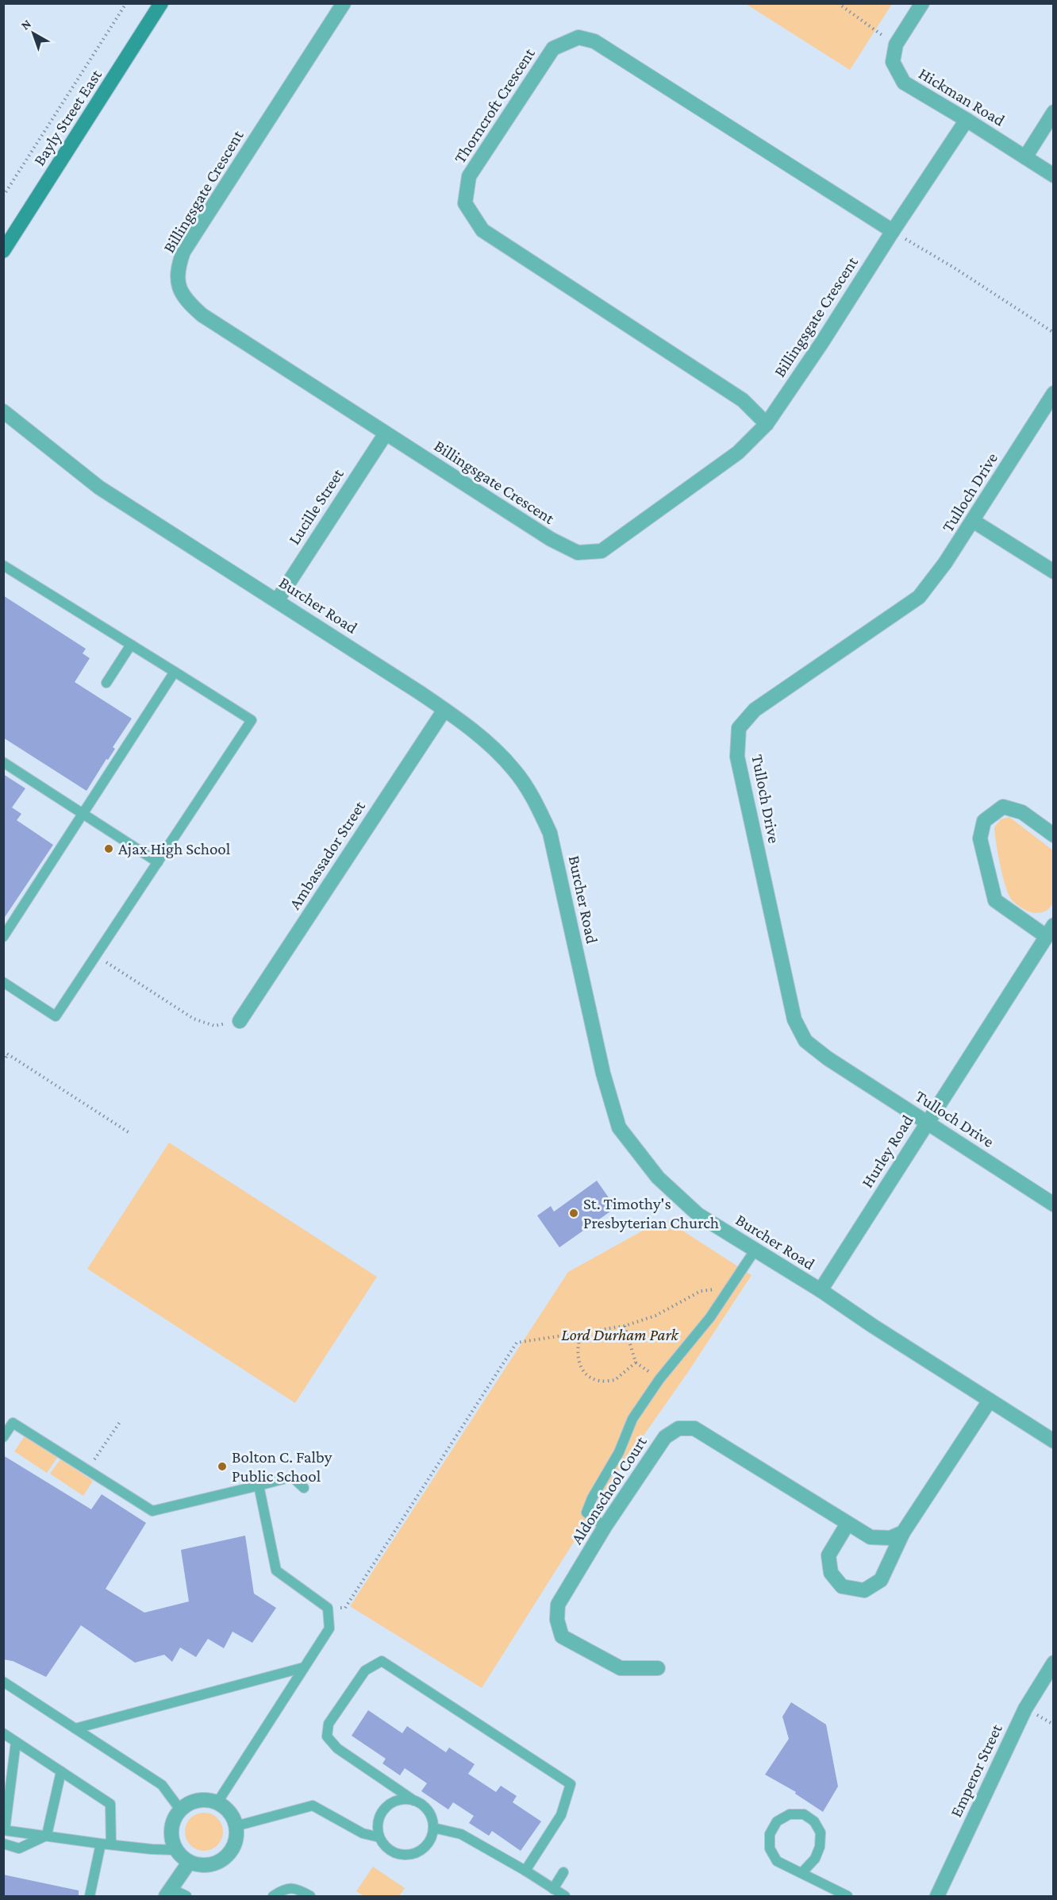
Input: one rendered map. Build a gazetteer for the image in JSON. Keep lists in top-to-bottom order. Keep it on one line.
{"streets":{"main road":["Bayly Street East"],"street":["Hickman Road","Thorncroft Crescent","Billingsgate Crescent","Tulloch Drive","Lucille Street","Burcher Road","Ambassador Street","Hurley Road","Aldonschool Court","Emperor Street"]},"crossings":[["Hickman Road","Billingsgate Crescent"],["Thorncroft Crescent","Billingsgate Crescent"],["Billingsgate Crescent","Lucille Street"],["Tulloch Drive","Hurley Road"],["Lucille Street","Burcher Road"],["Burcher Road","Ambassador Street"],["Burcher Road","Hurley Road"]],"parks":["Lord Durham Park"],"places":["Ajax High School","St. Timothy's Presbyterian Church","Bolton C. Falby Public School"],"north":"top left"}
